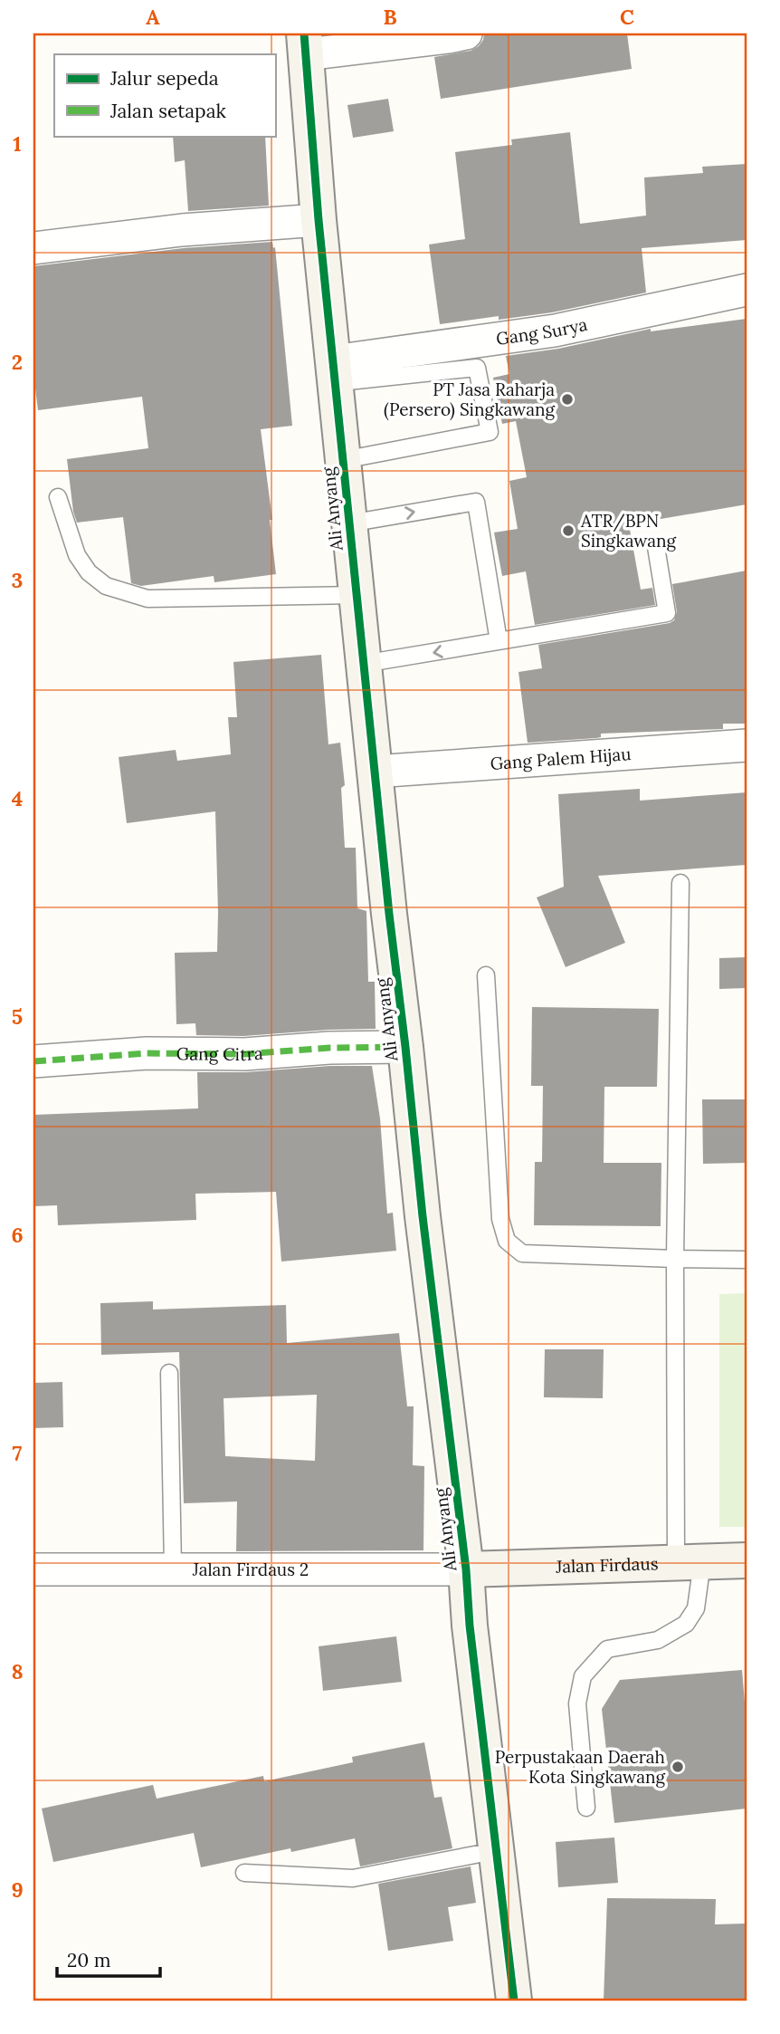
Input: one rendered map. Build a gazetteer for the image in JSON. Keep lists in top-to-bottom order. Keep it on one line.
{"streets":{"street":["Gang Surya","Ali Anyang","Gang Palem Hijau","Gang Citra","Jalan Firdaus","Jalan Firdaus 2"]},"crossings":[["Gang Surya","Ali Anyang"],["Ali Anyang","Gang Palem Hijau"],["Ali Anyang","Gang Citra"],["Ali Anyang","Jalan Firdaus"],["Ali Anyang","Jalan Firdaus 2"],["Jalan Firdaus","Jalan Firdaus 2"]],"places":["PT Jasa Raharja (Persero) Singkawang","ATR/BPN Singkawang","Perpustakaan Daerah Kota Singkawang"],"legend":["Jalur sepeda","Jalan setapak"],"scale_bar":"20 m","grid":{"columns":["A","B","C"],"rows":["1","2","3","4","5","6","7","8","9"]}}
